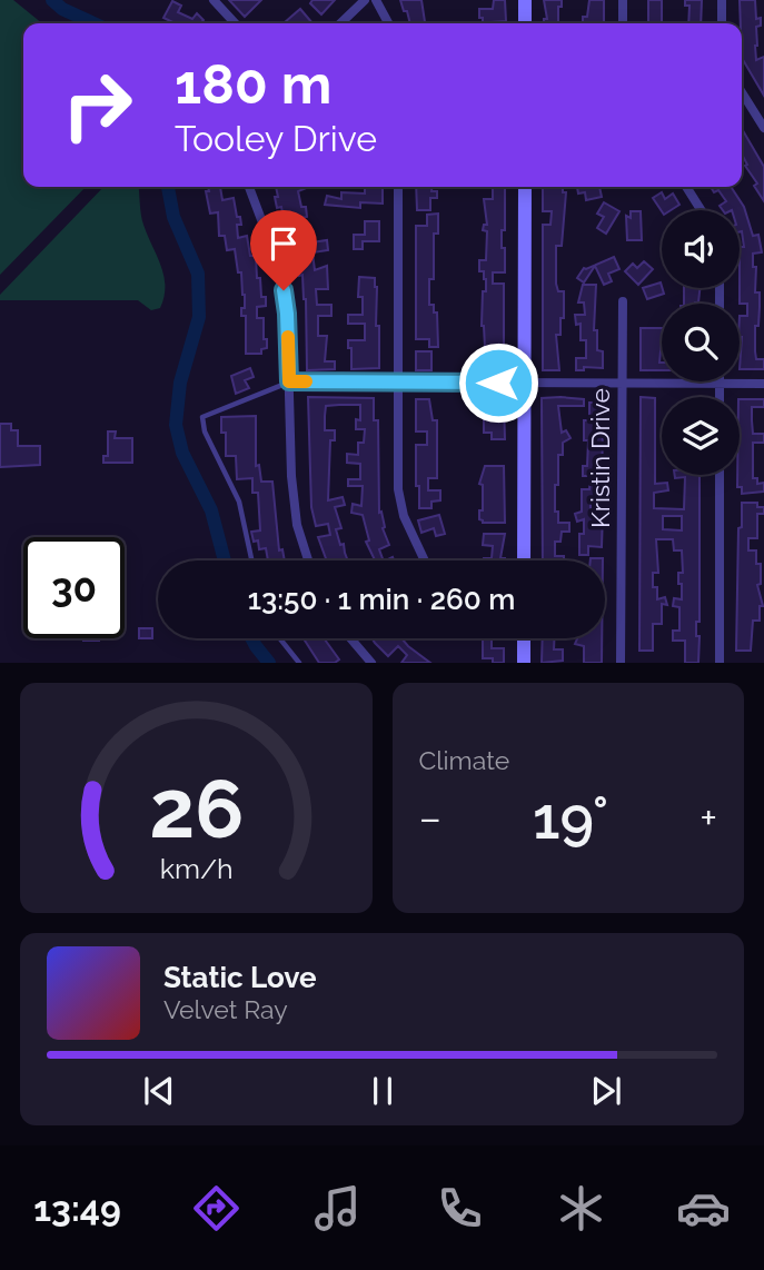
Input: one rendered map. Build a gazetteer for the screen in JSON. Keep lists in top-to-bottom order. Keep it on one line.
{"streets":{"street":["Kristin Drive"]},"page":{"turn":["180 m","Tooley Drive"],"limit":"30","trip":"13:50 · 1 min · 260 m","tile":"Climate","heat":["−","19°","+"],"song":["Static Love","Velvet Ray"],"tabs":"13:49","gauge":["26","km/h"]}}
